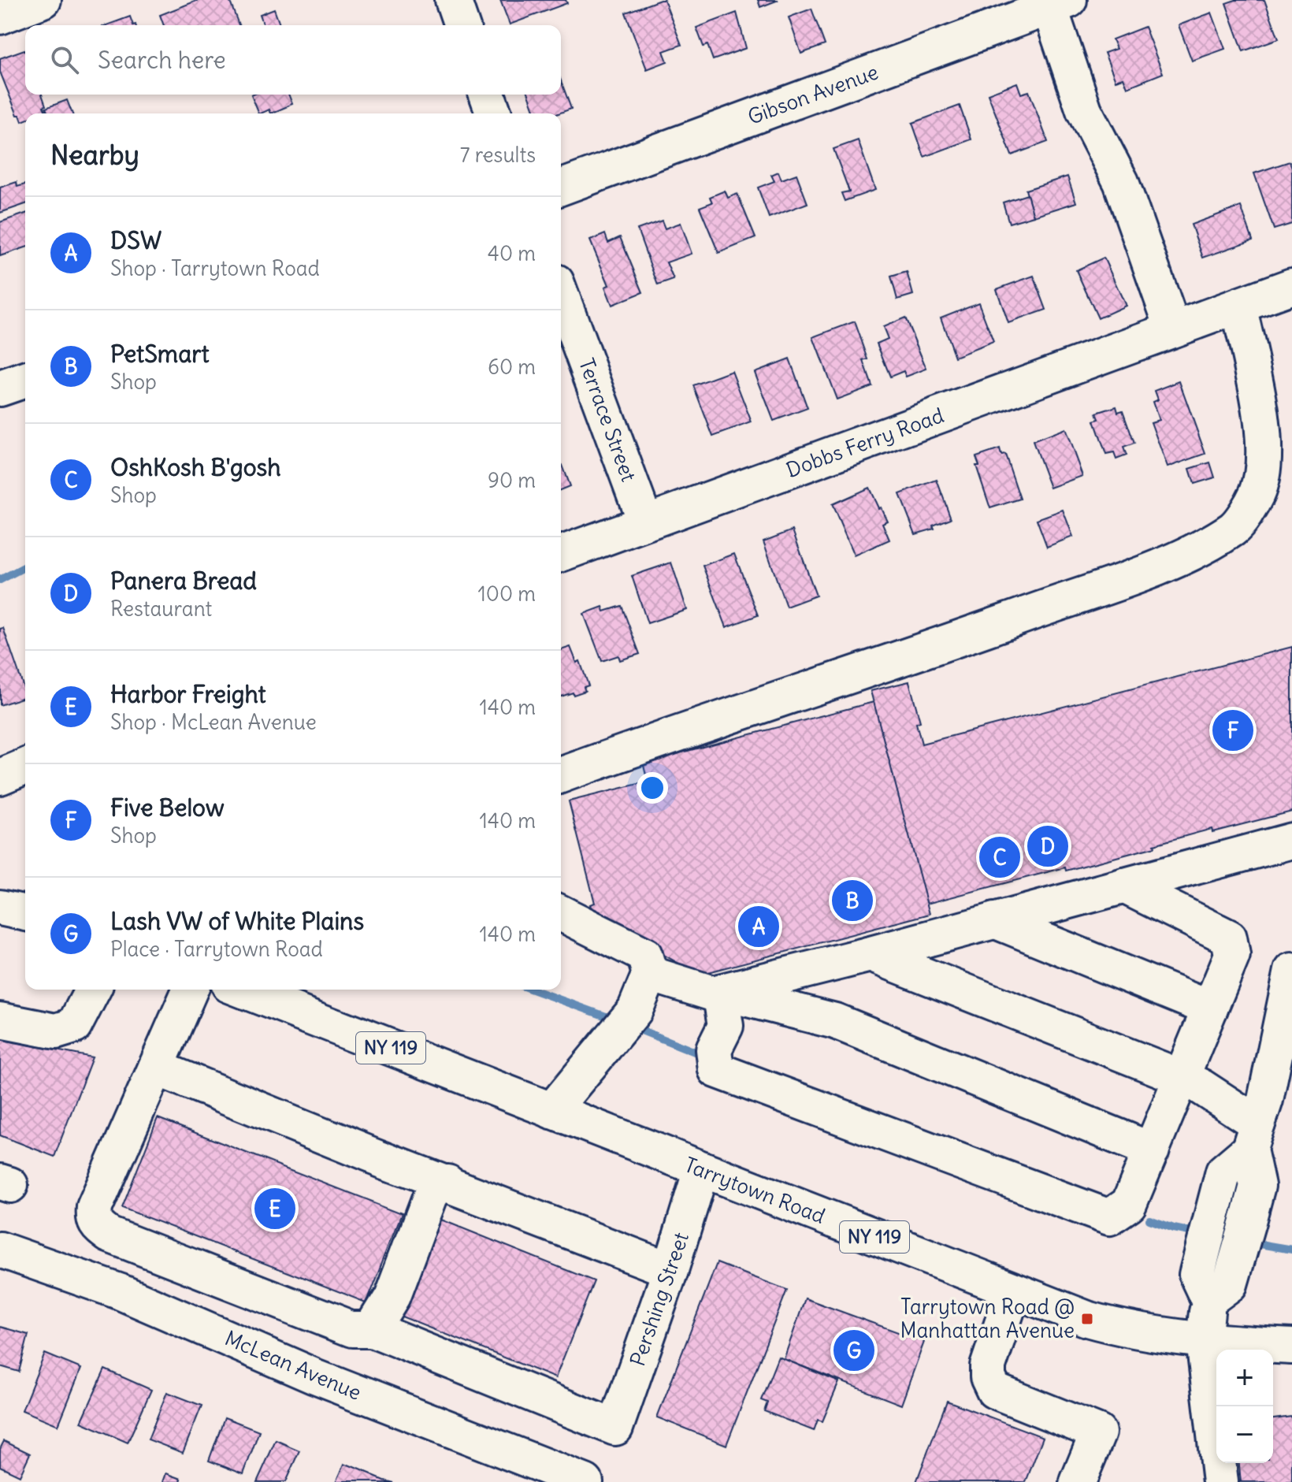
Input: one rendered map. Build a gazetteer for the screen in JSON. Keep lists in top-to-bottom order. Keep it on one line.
{"streets":{"street":["Gibson Avenue","Terrace Street","Dobbs Ferry Road","NY 119","Tarrytown Road","Pershing Street","McLean Avenue"]},"crossings":[["Terrace Street","Dobbs Ferry Road"],["Tarrytown Road","Pershing Street"]],"places":{"transit":["Tarrytown Road @ Manhattan Avenue"]},"page":{"search":"Search here","heading":["Nearby","7 results"],"list":[{"mark":"A","name":"DSW","note":"Shop · Tarrytown Road","value":"40 m"},{"mark":"B","name":"PetSmart","note":"Shop","value":"60 m"},{"mark":"C","name":"OshKosh B'gosh","note":"Shop","value":"90 m"},{"mark":"D","name":"Panera Bread","note":"Restaurant","value":"100 m"},{"mark":"E","name":"Harbor Freight","note":"Shop · McLean Avenue","value":"140 m"},{"mark":"F","name":"Five Below","note":"Shop","value":"140 m"},{"mark":"G","name":"Lash VW of White Plains","note":"Place · Tarrytown Road","value":"140 m"}],"pins":["F","D","C","B","A","E","G"],"map_buttons":["+","−"]}}
